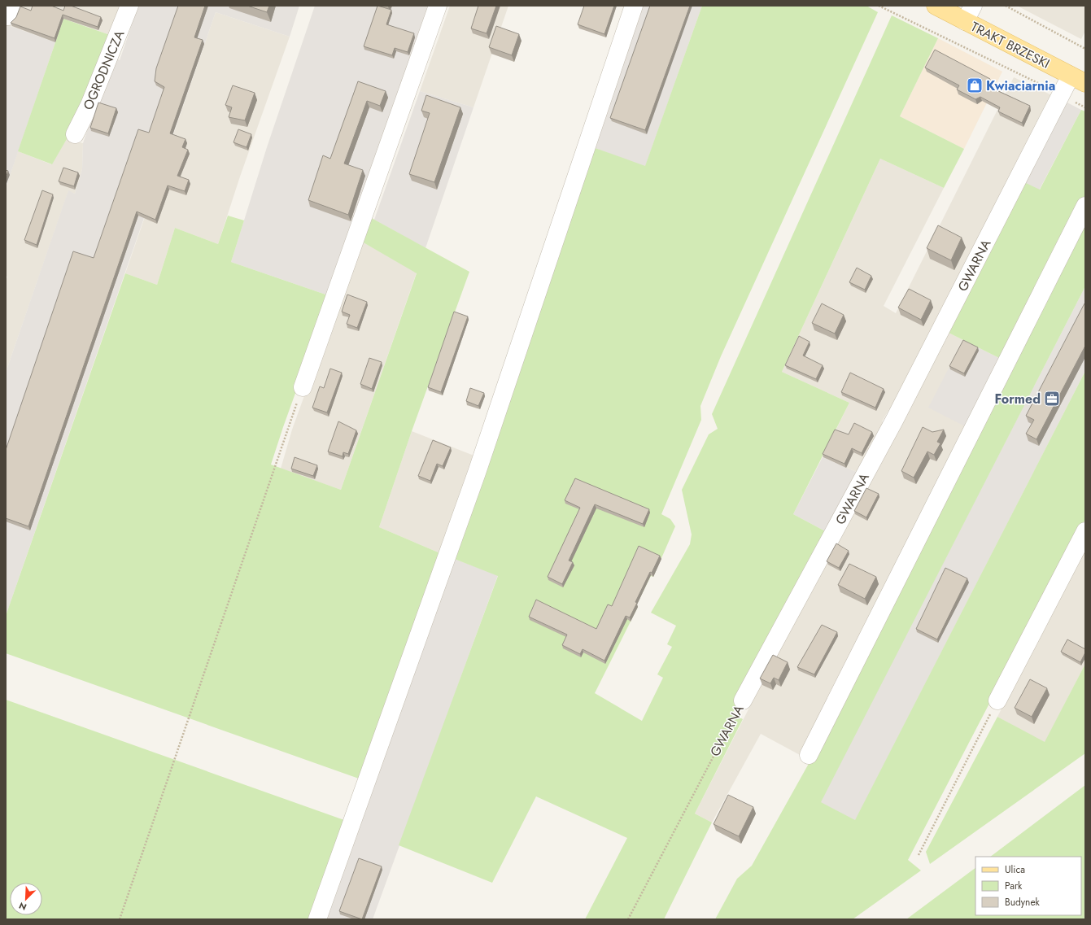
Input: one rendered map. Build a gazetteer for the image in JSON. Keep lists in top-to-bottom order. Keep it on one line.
{"streets":{"main road":["TRAKT BRZESKI"],"street":["OGRODNICZA","GWARNA"]},"crossings":[["TRAKT BRZESKI","GWARNA"]],"places":{"shop":["Kwiaciarnia"],"office":["Formed"]},"legend":["Ulica","Park","Budynek"],"north":"bottom left"}
